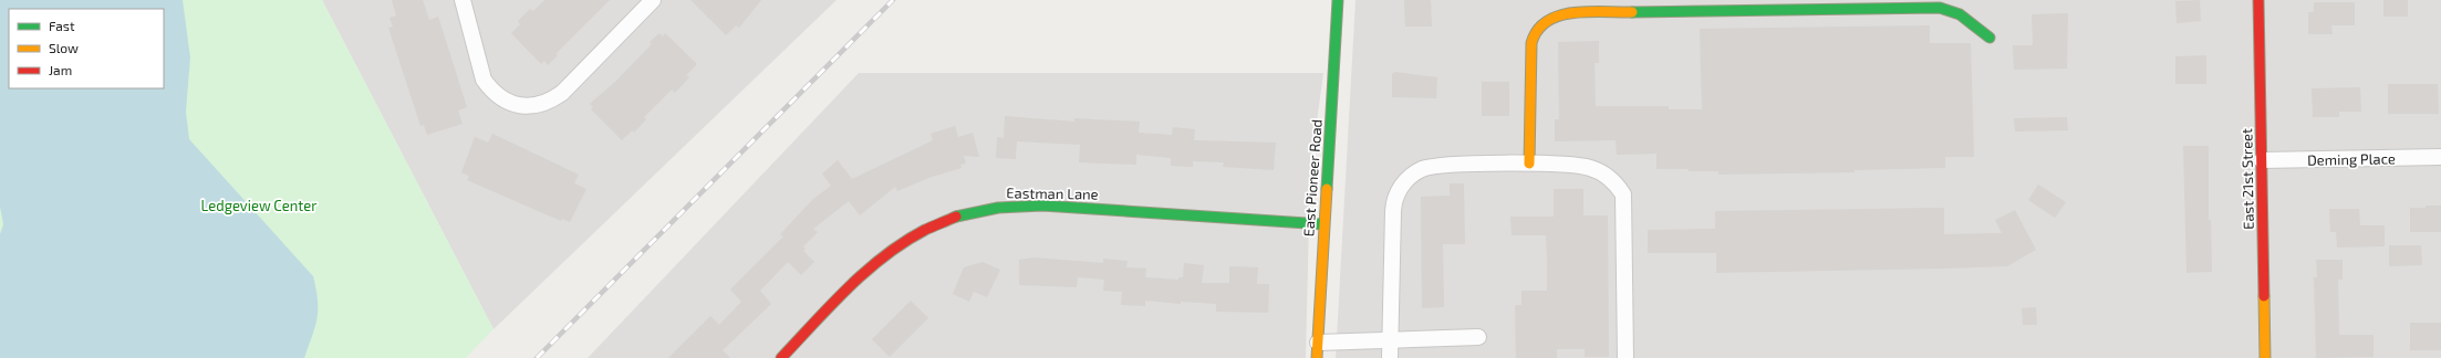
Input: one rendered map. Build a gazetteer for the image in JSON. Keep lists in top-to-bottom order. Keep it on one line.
{"streets":{"street":["Deming Place","East Pioneer Road","East 21st Street","Eastman Lane"]},"crossings":[["Deming Place","East 21st Street"],["East Pioneer Road","Eastman Lane"]],"parks":["Ledgeview Center"],"legend":["Fast","Slow","Jam"]}
